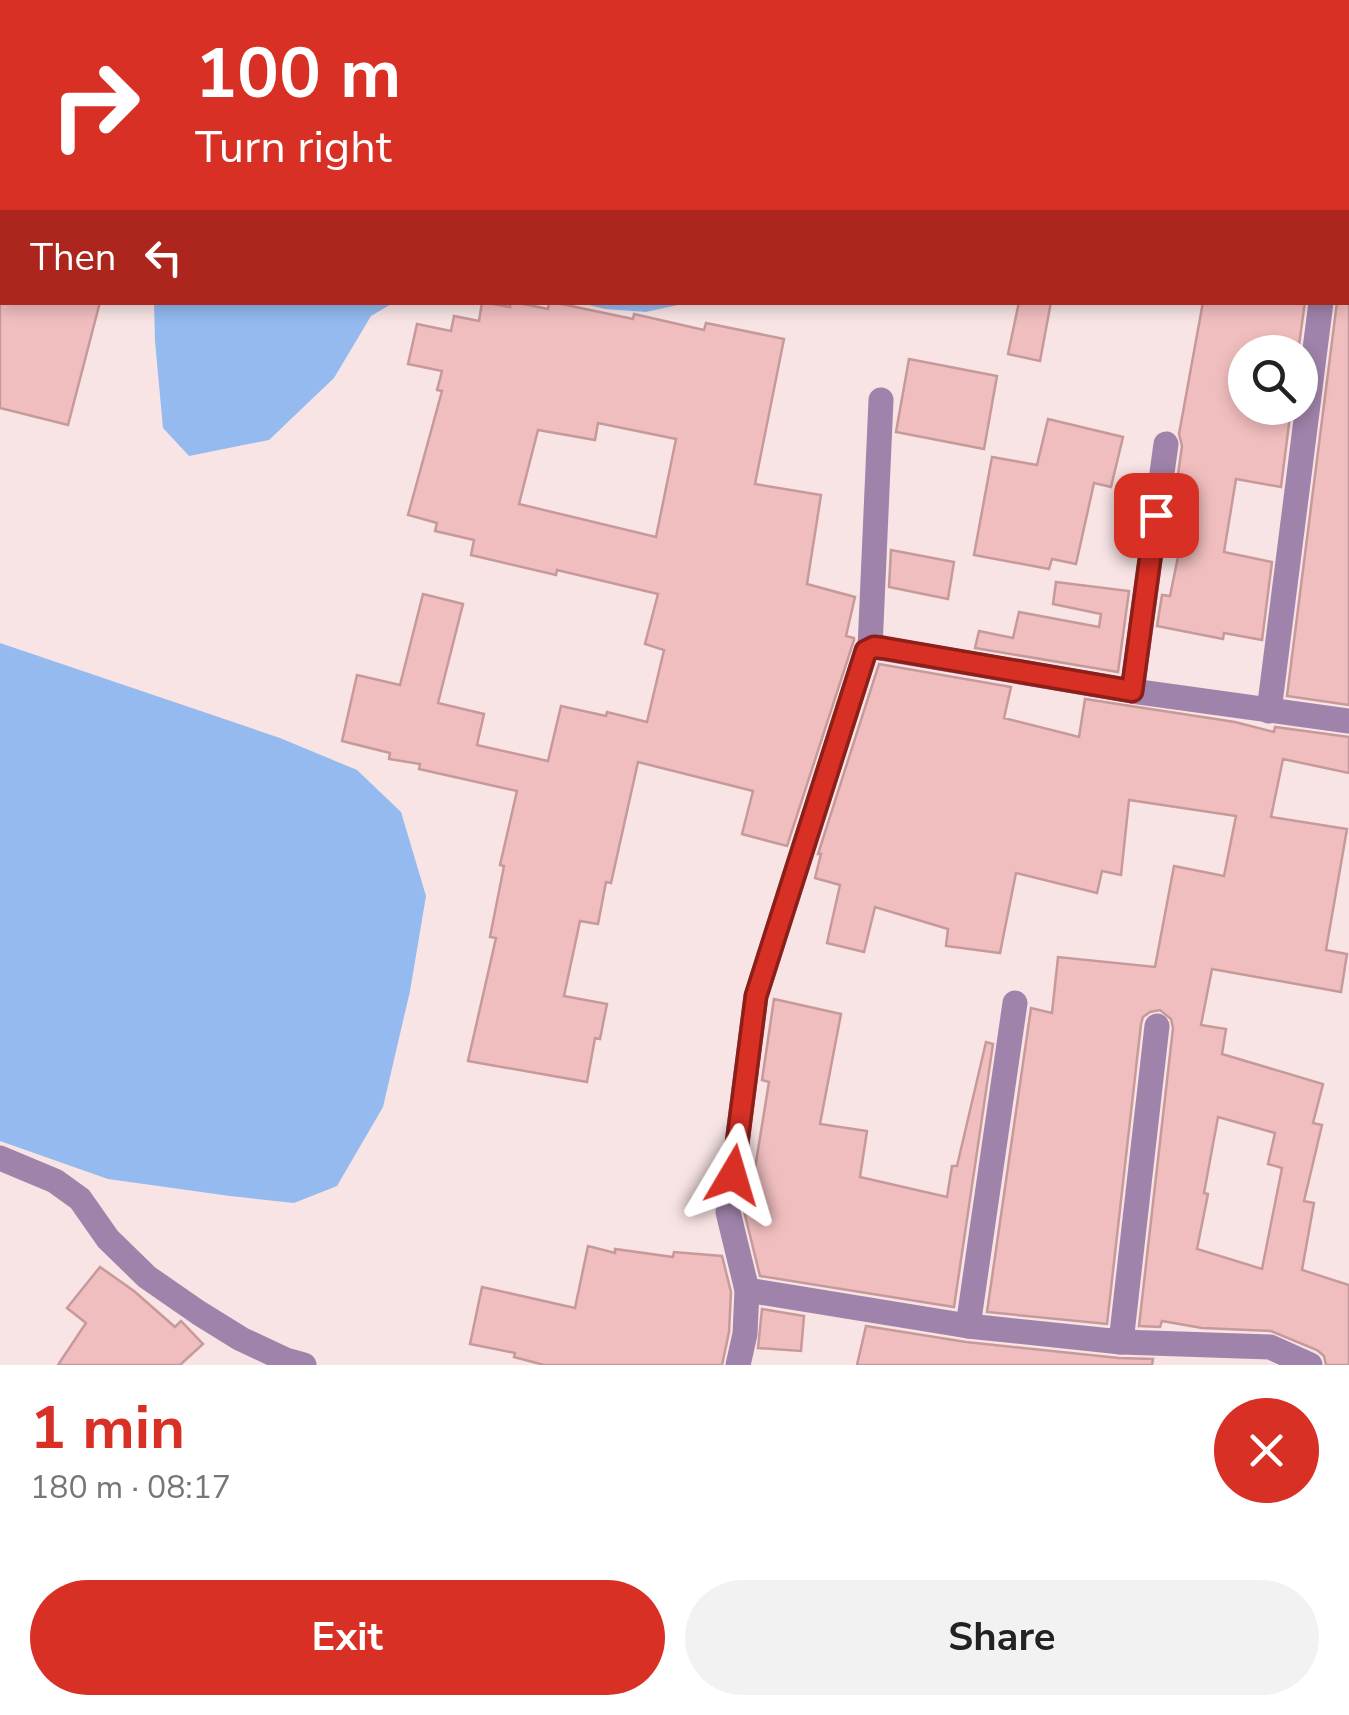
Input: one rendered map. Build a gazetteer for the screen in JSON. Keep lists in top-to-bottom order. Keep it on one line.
{"page":{"turn":["100 m","Turn right"],"then":"Then","heading":["1 min","180 m · 08:17"],"buttons":["Exit","Share"]}}
